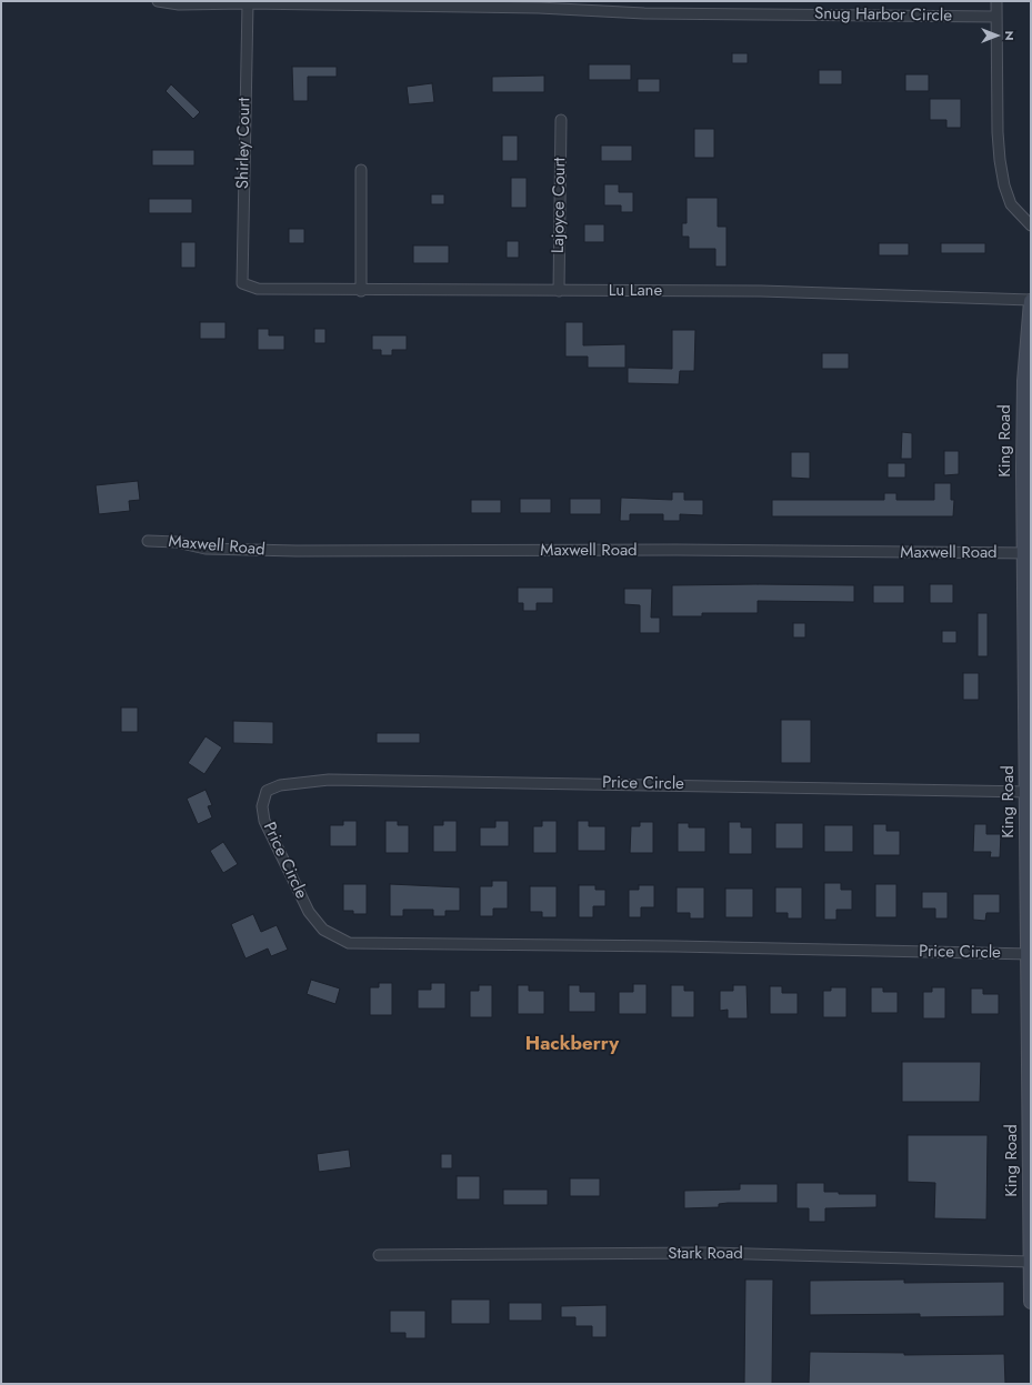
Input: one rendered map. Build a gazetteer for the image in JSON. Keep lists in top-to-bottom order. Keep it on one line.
{"streets":{"street":["Snug Harbor Circle","Shirley Court","Lajoyce Court","Lu Lane","King Road","Maxwell Road","Price Circle","Stark Road"]},"crossings":[["Snug Harbor Circle","Shirley Court"],["Shirley Court","Lu Lane"],["Lajoyce Court","Lu Lane"],["Lu Lane","King Road"],["King Road","Maxwell Road"],["King Road","Price Circle"],["King Road","Stark Road"]],"districts":["Hackberry"],"north":"right"}
